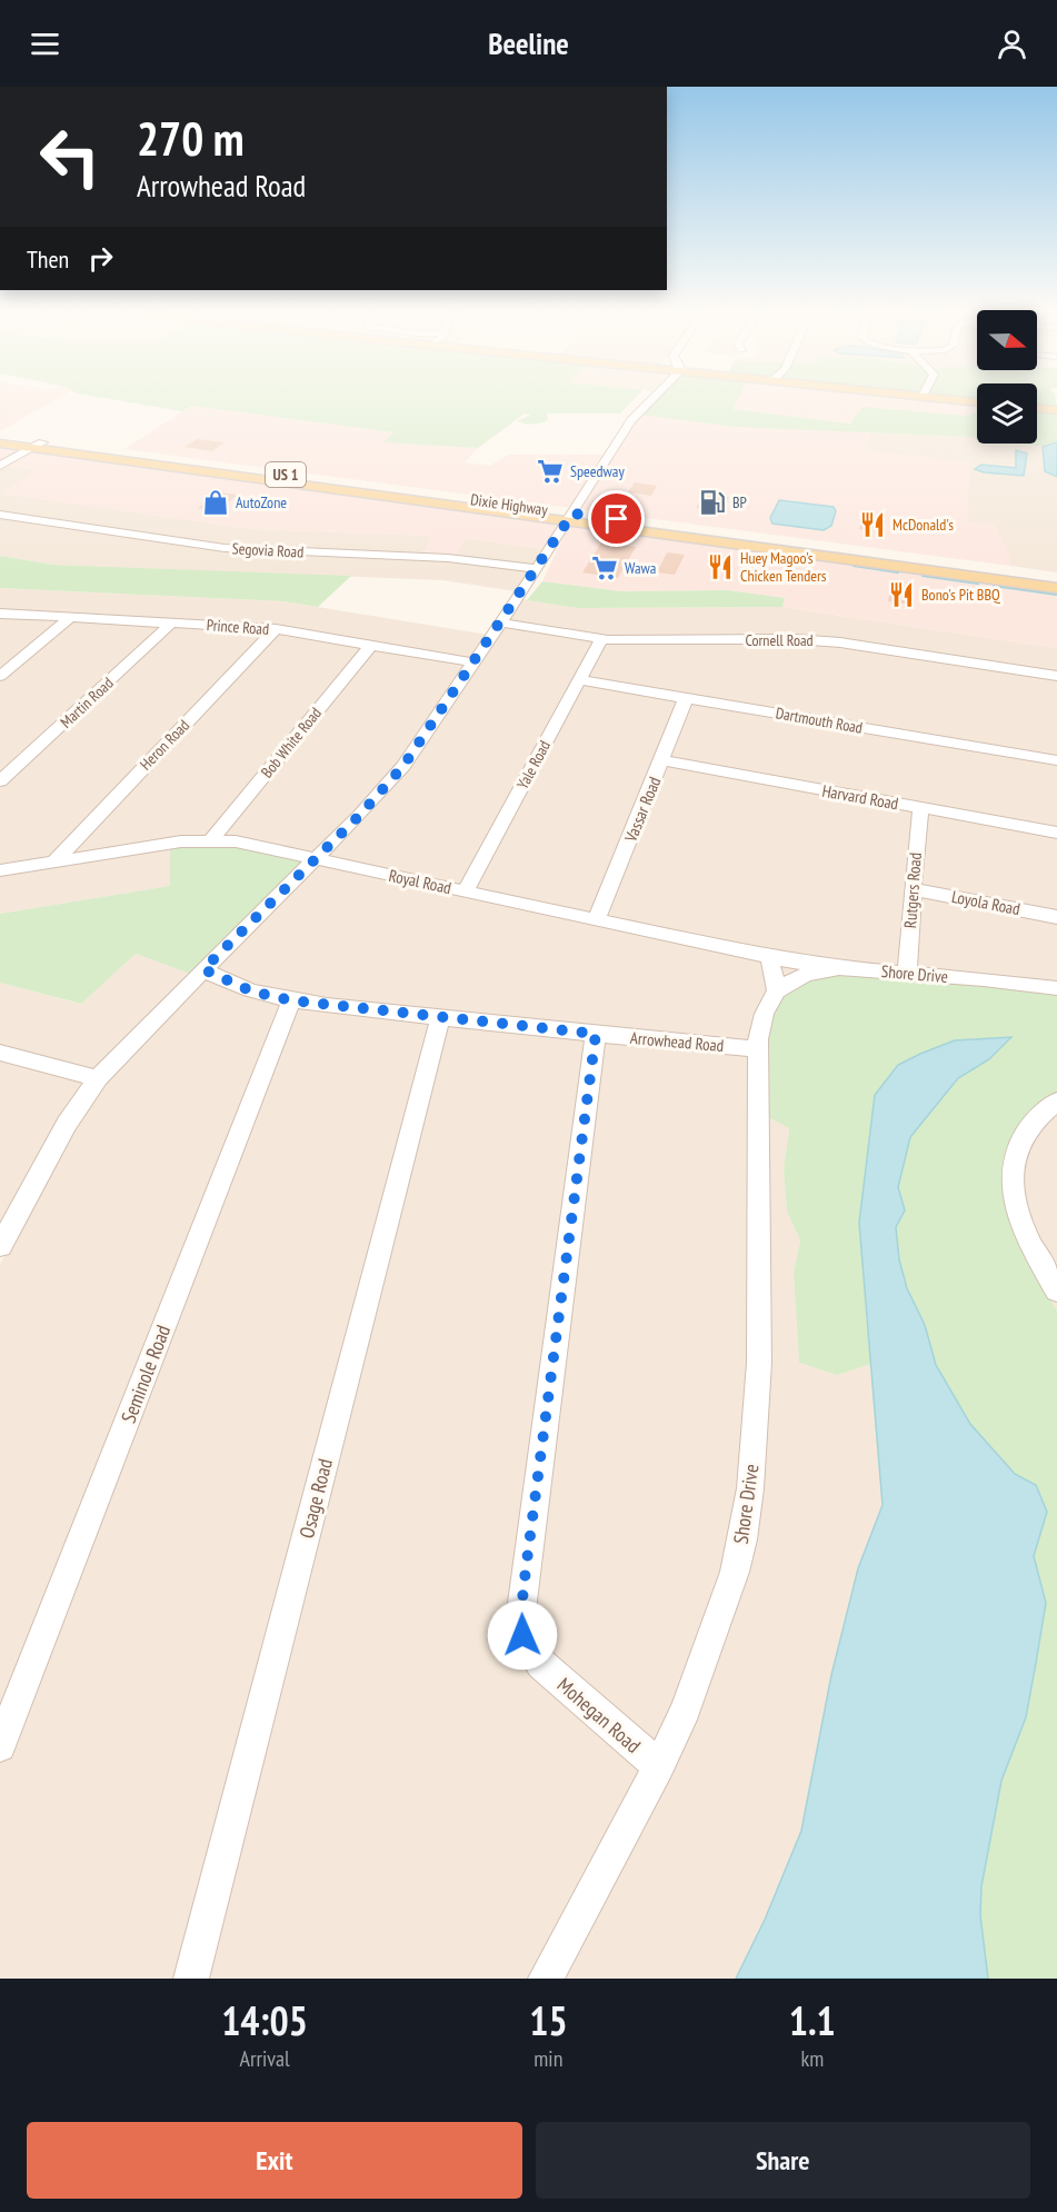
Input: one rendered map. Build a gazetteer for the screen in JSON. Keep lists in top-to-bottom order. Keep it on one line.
{"streets":{"main road":["US 1","Dixie Highway"],"street":["Segovia Road","Prince Road","Cornell Road","Martin Road","Dartmouth Road","Bob White Road","Heron Road","Yale Road","Harvard Road","Vassar Road","Royal Road","Rutgers Road","Loyola Road","Shore Drive","Arrowhead Road","Seminole Road","Osage Road","Mohegan Road"]},"crossings":[["US 1","Dixie Highway"],["Prince Road","Martin Road"],["Prince Road","Bob White Road"],["Prince Road","Heron Road"],["Cornell Road","Yale Road"],["Dartmouth Road","Yale Road"],["Dartmouth Road","Vassar Road"],["Bob White Road","Royal Road"],["Heron Road","Royal Road"],["Yale Road","Royal Road"],["Harvard Road","Vassar Road"],["Harvard Road","Rutgers Road"],["Vassar Road","Royal Road"],["Royal Road","Shore Drive"],["Rutgers Road","Loyola Road"],["Rutgers Road","Shore Drive"],["Shore Drive","Arrowhead Road"],["Shore Drive","Mohegan Road"],["Arrowhead Road","Seminole Road"],["Arrowhead Road","Osage Road"],["Arrowhead Road","Mohegan Road"]],"places":{"supermarket":["Speedway","Wawa"],"shop":["AutoZone"],"fuel station":["BP"],"restaurant":["McDonald's","Huey Magoo's Chicken Tenders","Bono's Pit BBQ"]},"north":"right","page":{"header":"Beeline","turn":["270 m","Arrowhead Road"],"then":"Then","eta":["14:05","Arrival","15","min","1.1","km"],"buttons":["Exit","Share"]}}
